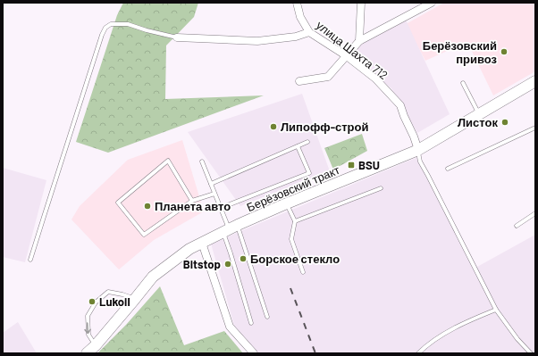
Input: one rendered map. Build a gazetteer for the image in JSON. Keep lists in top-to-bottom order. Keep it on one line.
{"streets":{"main road":["Берёзовский тракт"],"street":["улица Шахта 712"]},"crossings":[["улица Шахта 712","Берёзовский тракт"]],"places":{"other":["Берёзовский привоз","Листок","Липофф-строй","Планета авто","Борское стекло","Bitstop","Lukoil"],"transit":["BSU"]}}
